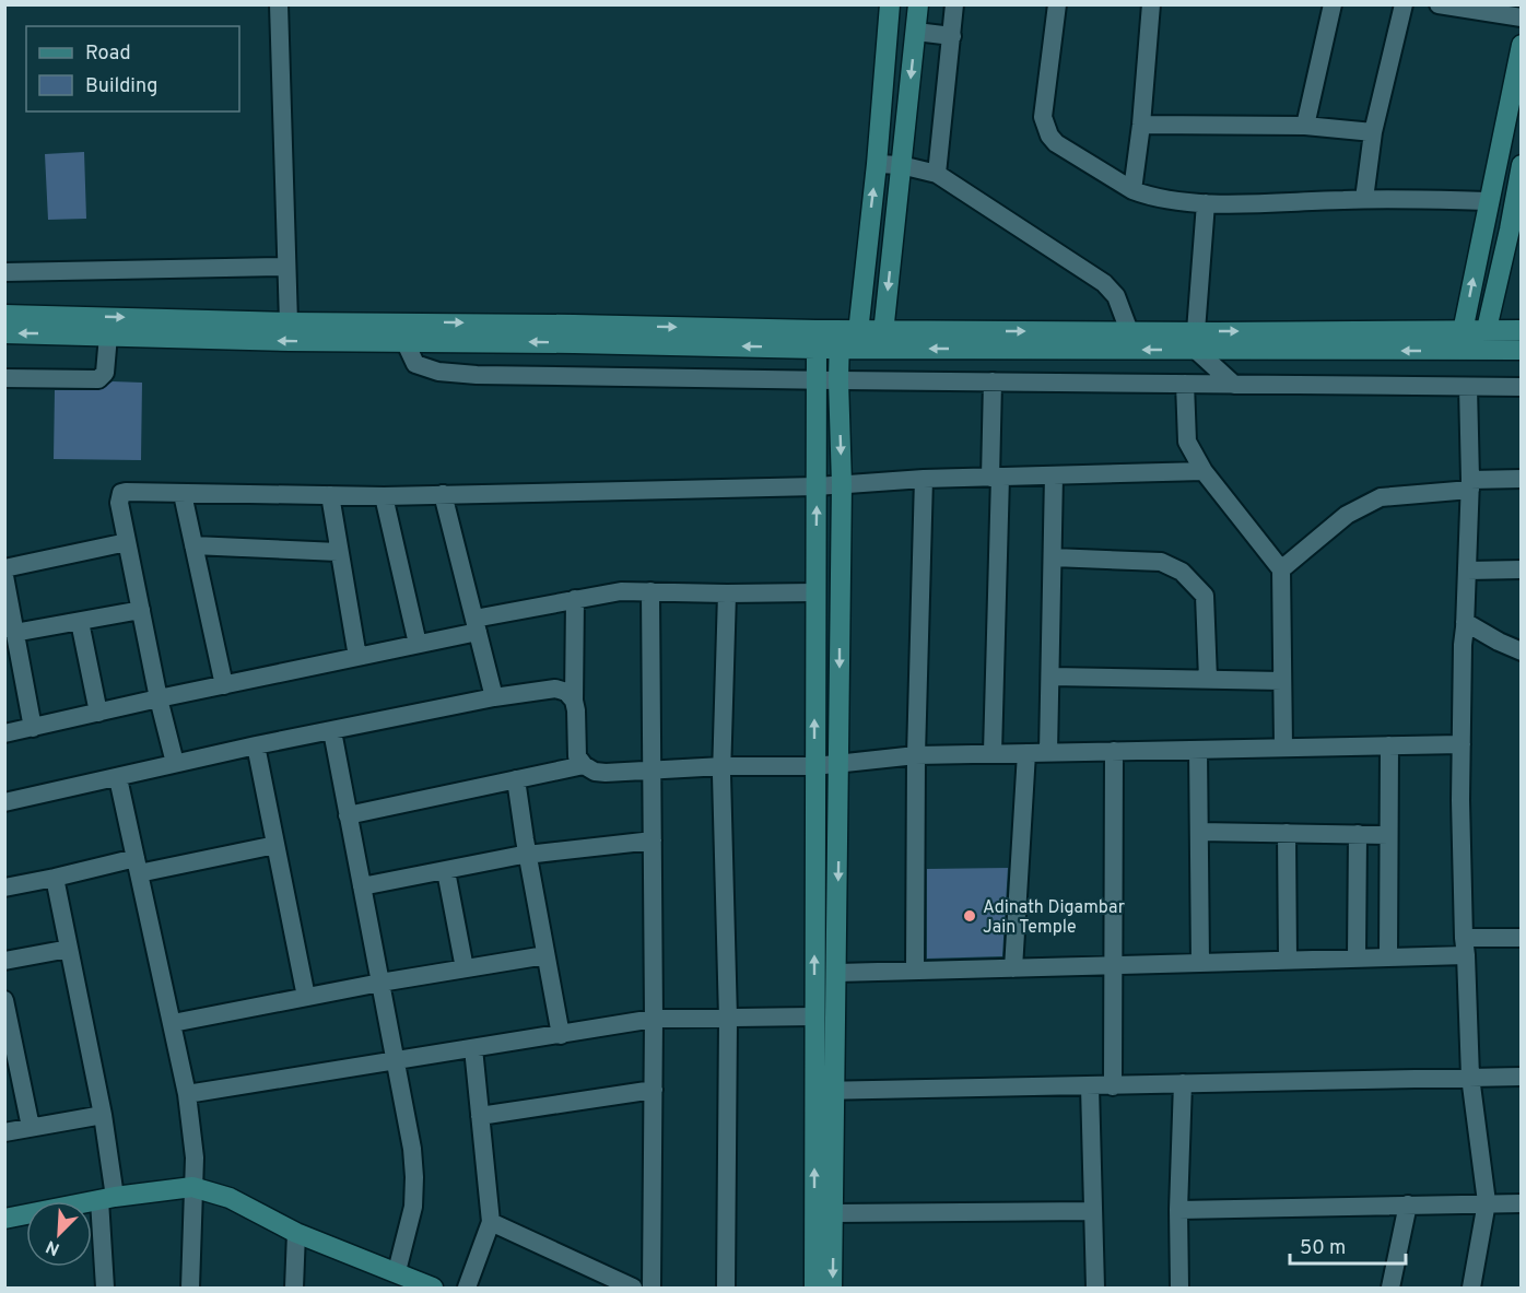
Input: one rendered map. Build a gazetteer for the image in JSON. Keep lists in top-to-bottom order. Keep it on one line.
{"places":["Adinath Digambar Jain Temple"],"legend":["Road","Building"],"scale_bar":"50 m","north":"bottom left"}
